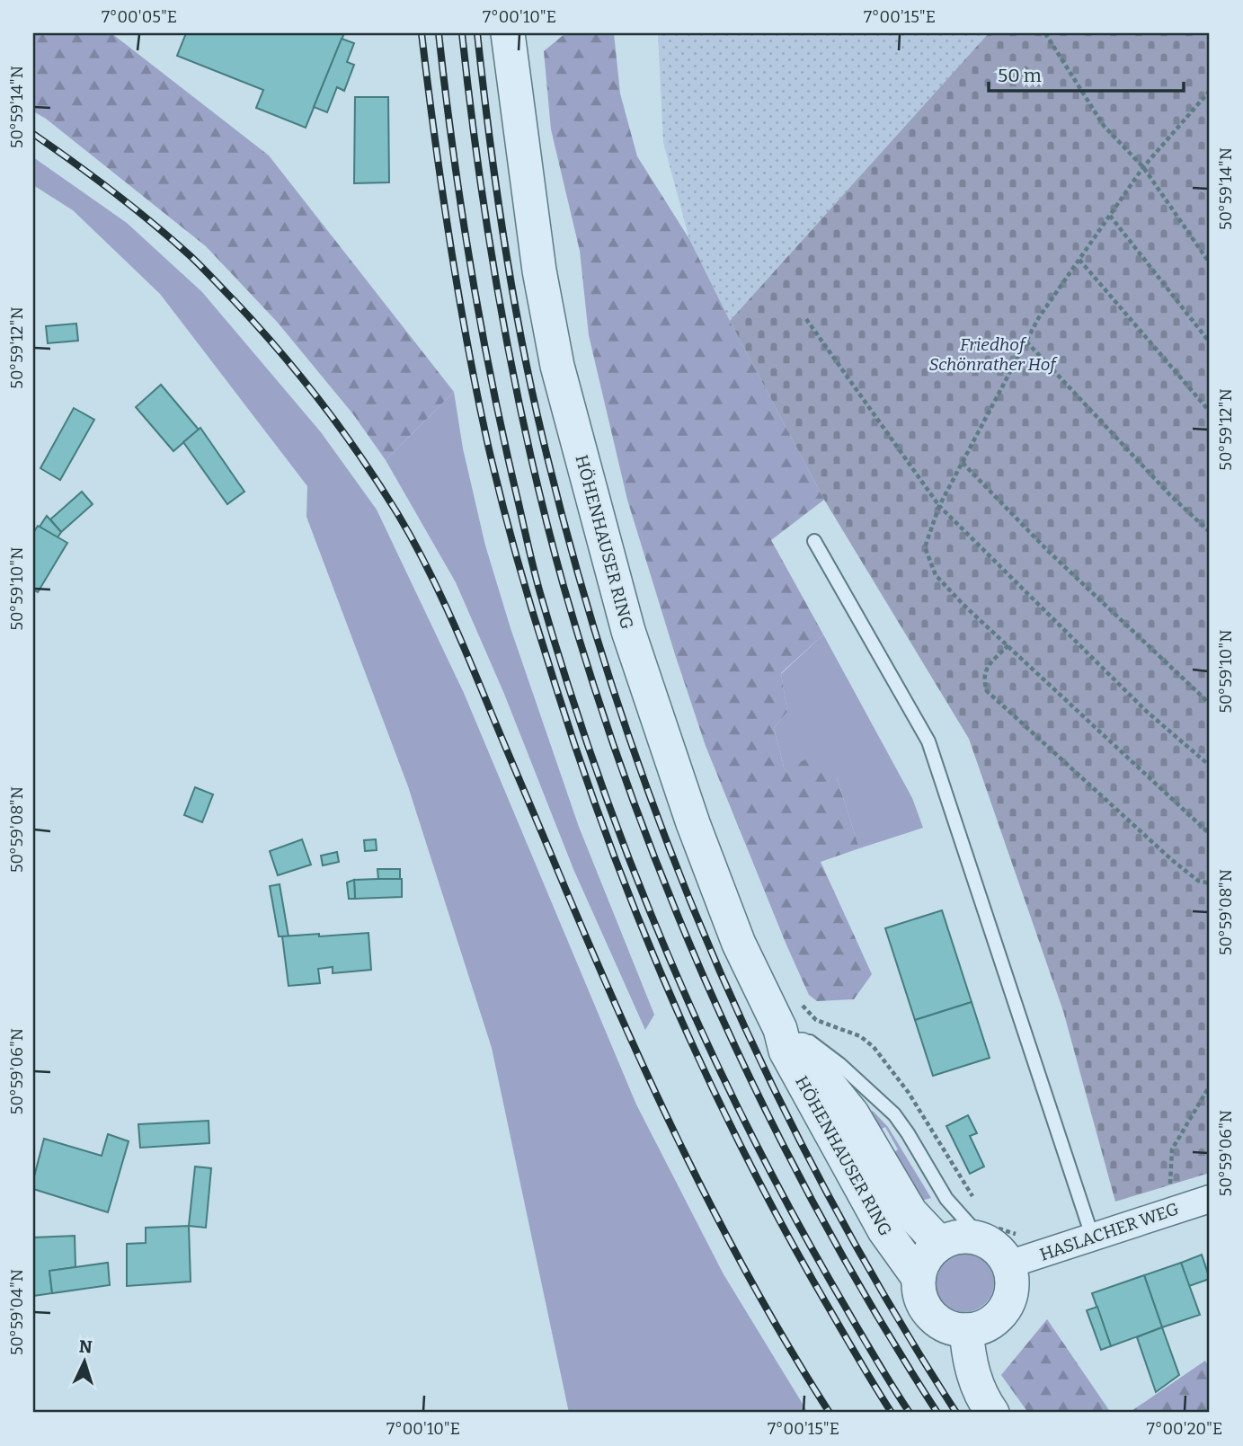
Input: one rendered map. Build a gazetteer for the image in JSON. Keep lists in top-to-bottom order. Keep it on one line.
{"streets":{"street":["HÖHENHAUSER RING","HASLACHER WEG"]},"crossings":[["HÖHENHAUSER RING","HASLACHER WEG"]],"parks":["Friedhof Schönrather Hof"],"scale_bar":"50 m","north":"top","coordinates":["7°00'05\"E","7°00'10\"E","7°00'15\"E","50°59'14\"N","50°59'12\"N","50°59'10\"N","50°59'08\"N","50°59'06\"N","50°59'04\"N","7°00'20\"E"]}
